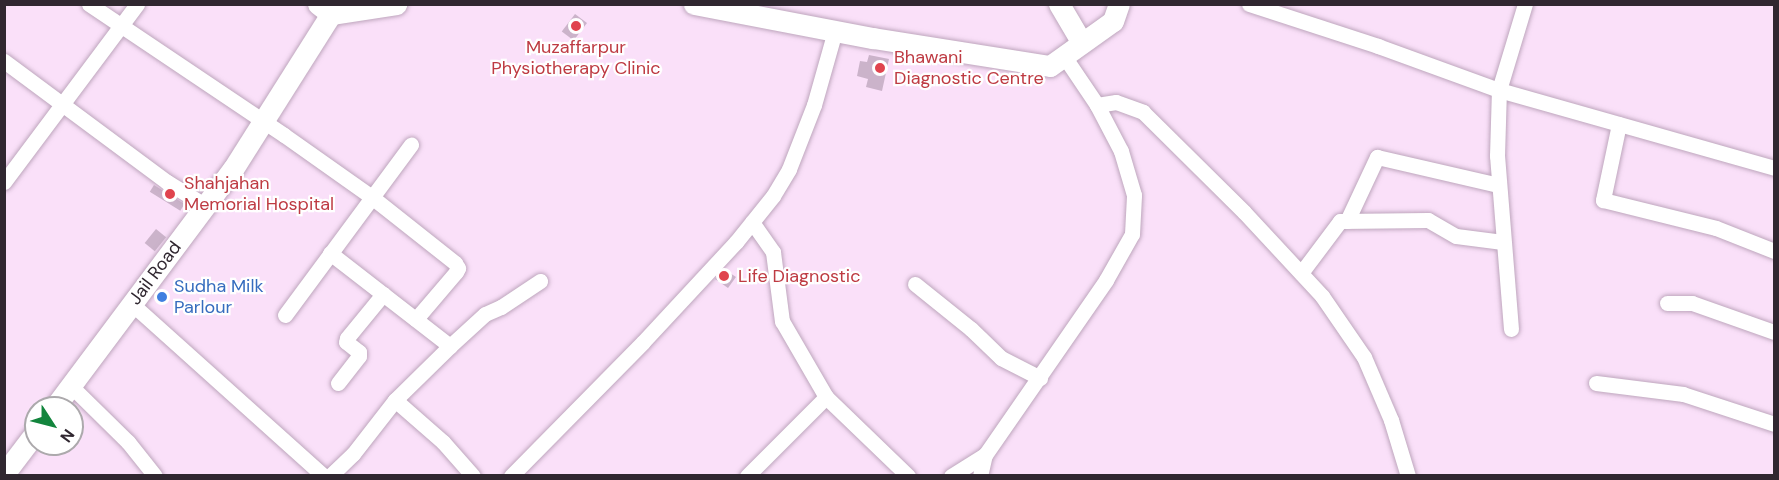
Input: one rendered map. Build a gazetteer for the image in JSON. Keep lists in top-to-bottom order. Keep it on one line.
{"streets":{"street":["Jail Road"]},"places":["Muzaffarpur Physiotherapy Clinic","Bhawani Diagnostic Centre","Shahjahan Memorial Hospital","Life Diagnostic","Sudha Milk Parlour"],"north":"bottom right"}
